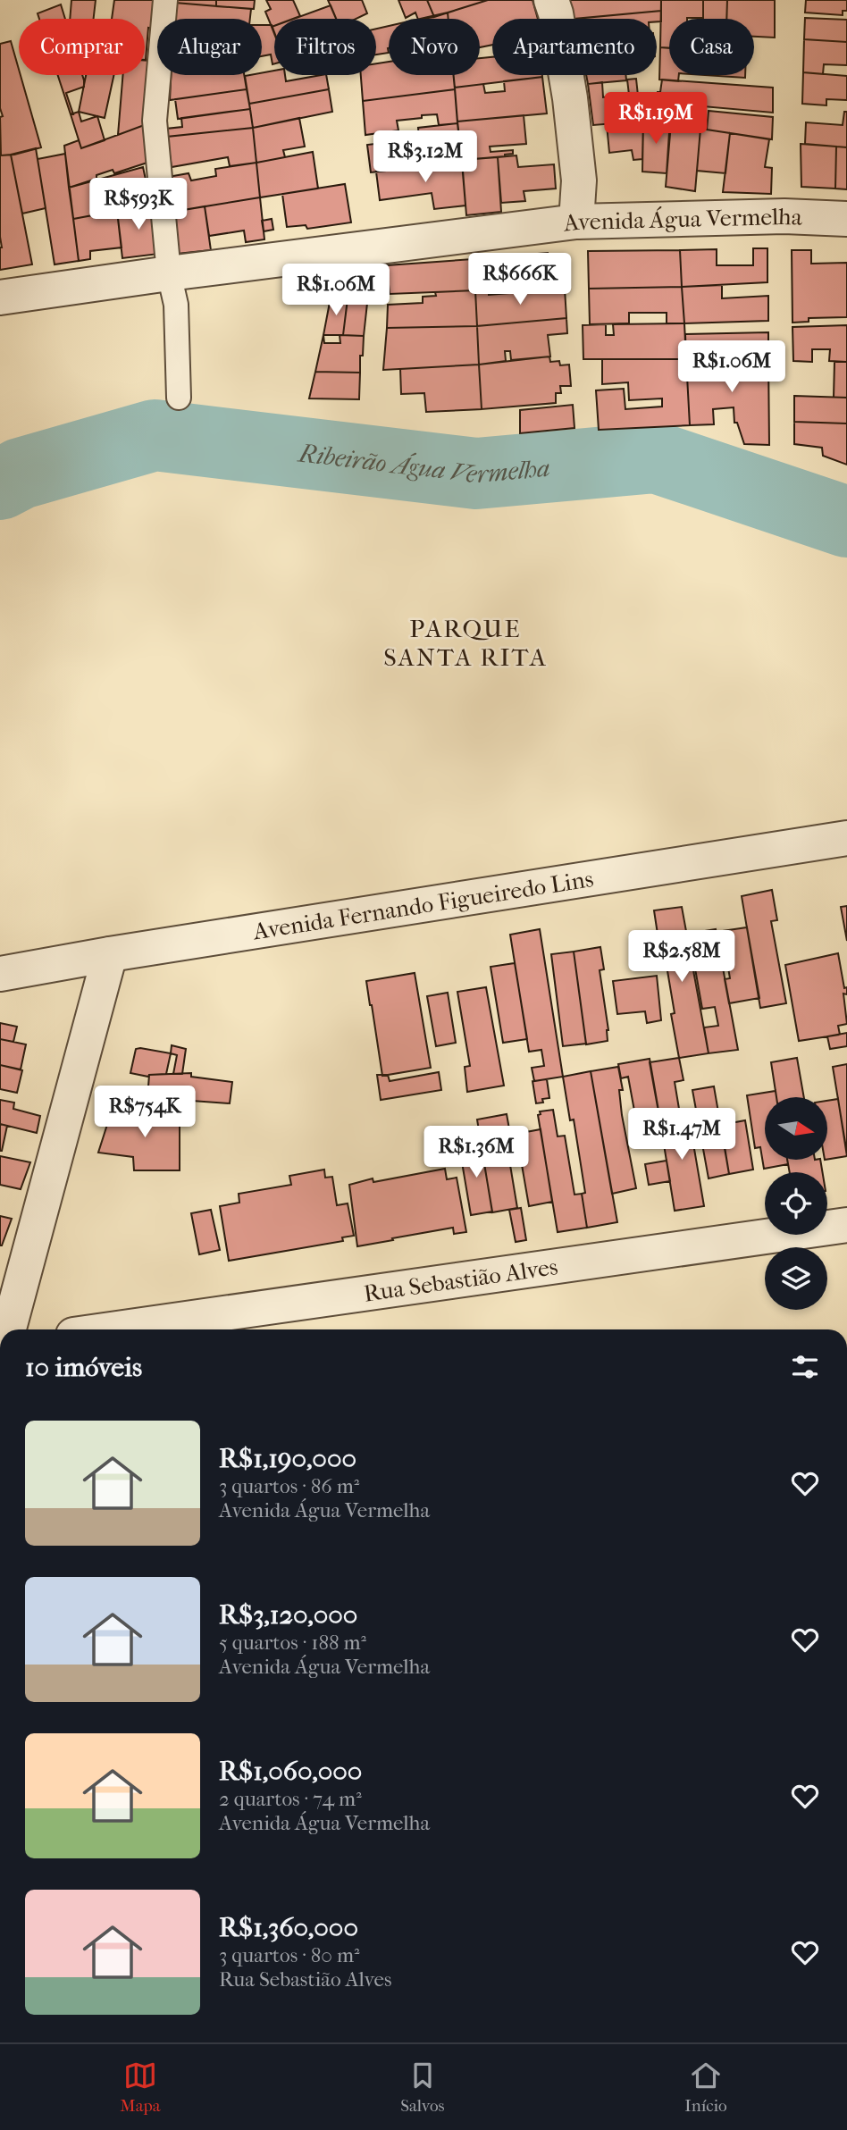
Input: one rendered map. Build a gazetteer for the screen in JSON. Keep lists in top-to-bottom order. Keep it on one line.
{"streets":{"street":["Avenida Água Vermelha","Avenida Fernando Figueiredo Lins","Rua Sebastião Alves"]},"districts":["PARQUE SANTA RITA"],"water":["Ribeirão Água Vermelha"],"north":"right","page":{"chip":["Comprar","Alugar","Filtros","Novo","Apartamento","Casa"],"price":["R$1.19M","R$3.12M","R$593K","R$666K","R$1.06M","R$1.06M","R$2.58M","R$754K","R$1.47M","R$1.36M"],"heading":"10 imóveis","list":[{"name":"R$1,190,000","note":"3 quartos · 86 m² · Avenida Água Vermelha"},{"name":"R$3,120,000","note":"5 quartos · 188 m² · Avenida Água Vermelha"},{"name":"R$1,060,000","note":"2 quartos · 74 m² · Avenida Água Vermelha"},{"name":"R$1,360,000","note":"3 quartos · 80 m² · Rua Sebastião Alves"}],"tabs":["Mapa","Salvos","Início"]}}
